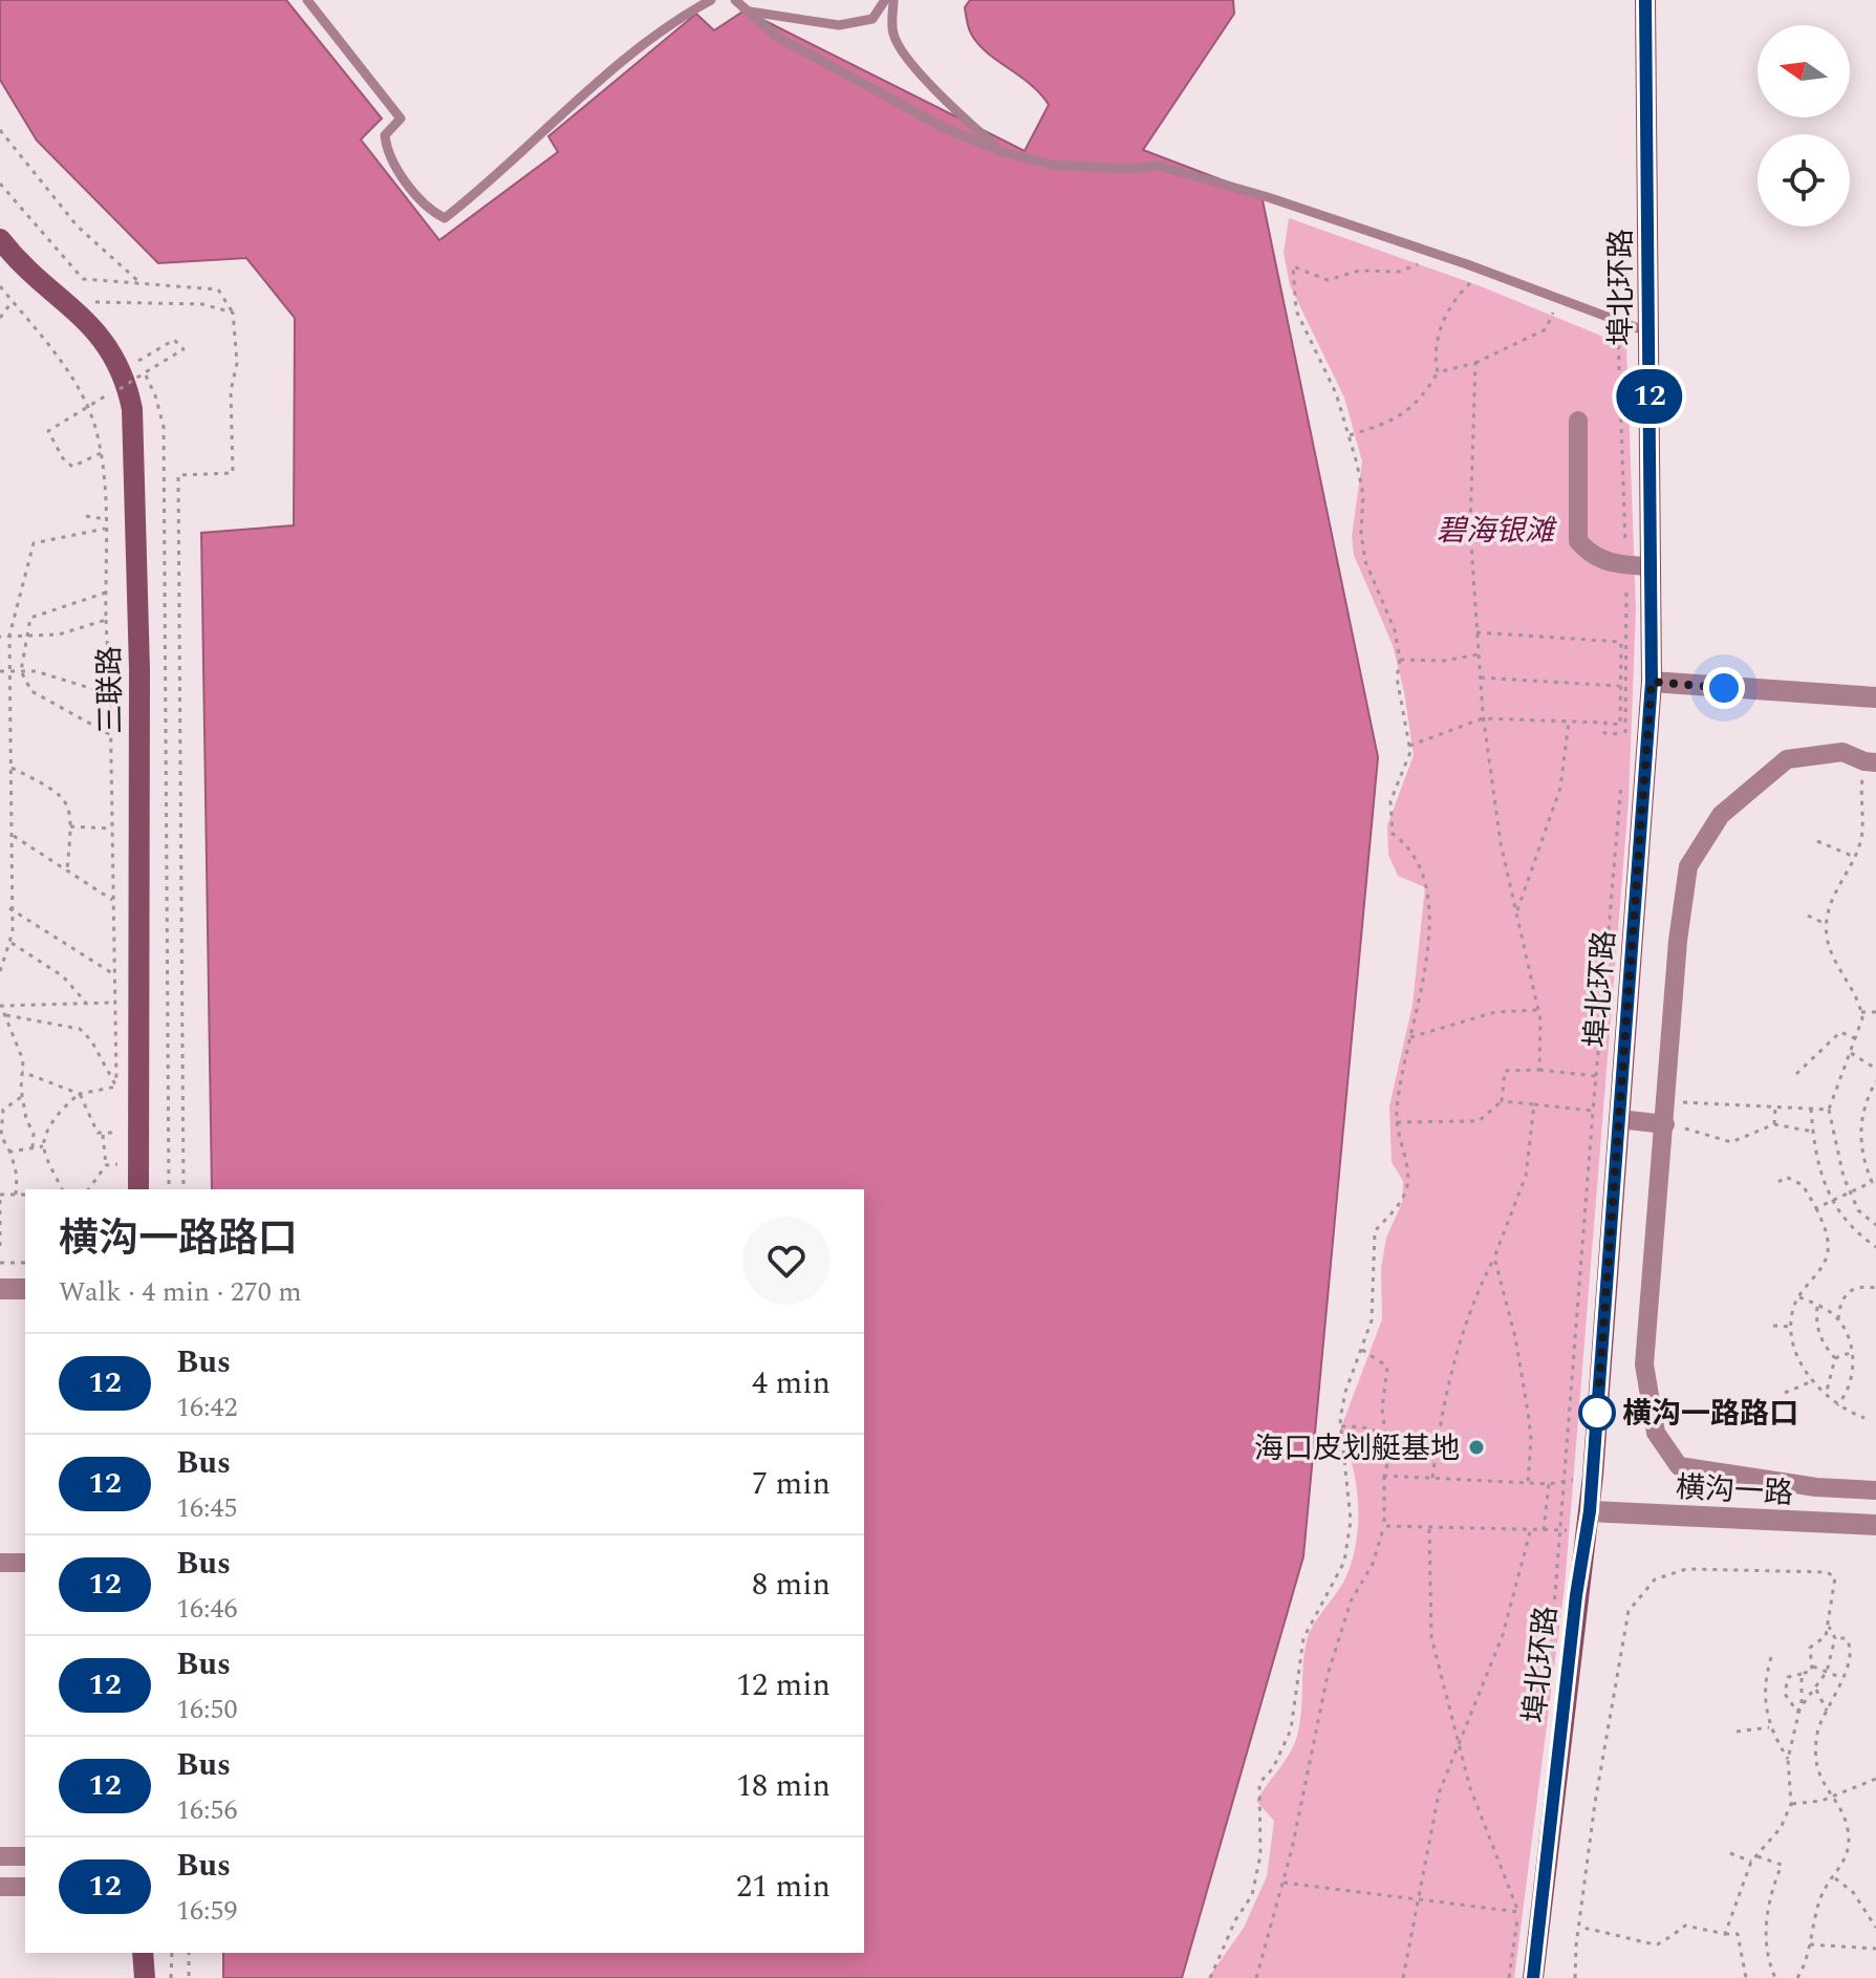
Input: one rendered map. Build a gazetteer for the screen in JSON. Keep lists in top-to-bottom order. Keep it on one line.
{"streets":{"main road":["埠北环路","三联路"],"street":["横沟一路"]},"crossings":[["埠北环路","横沟一路"]],"parks":["碧海银滩"],"places":["横沟一路路口","海口皮划艇基地"],"lines":["bus line 12"],"north":"left","page":{"on_map":"12","heading":["横沟一路路口","Walk · 4 min · 270 m"],"list":[{"mark":"12","name":"Bus","note":"16:42","value":"4 min"},{"mark":"12","name":"Bus","note":"16:45","value":"7 min"},{"mark":"12","name":"Bus","note":"16:46","value":"8 min"},{"mark":"12","name":"Bus","note":"16:50","value":"12 min"},{"mark":"12","name":"Bus","note":"16:56","value":"18 min"},{"mark":"12","name":"Bus","note":"16:59","value":"21 min"}]}}
